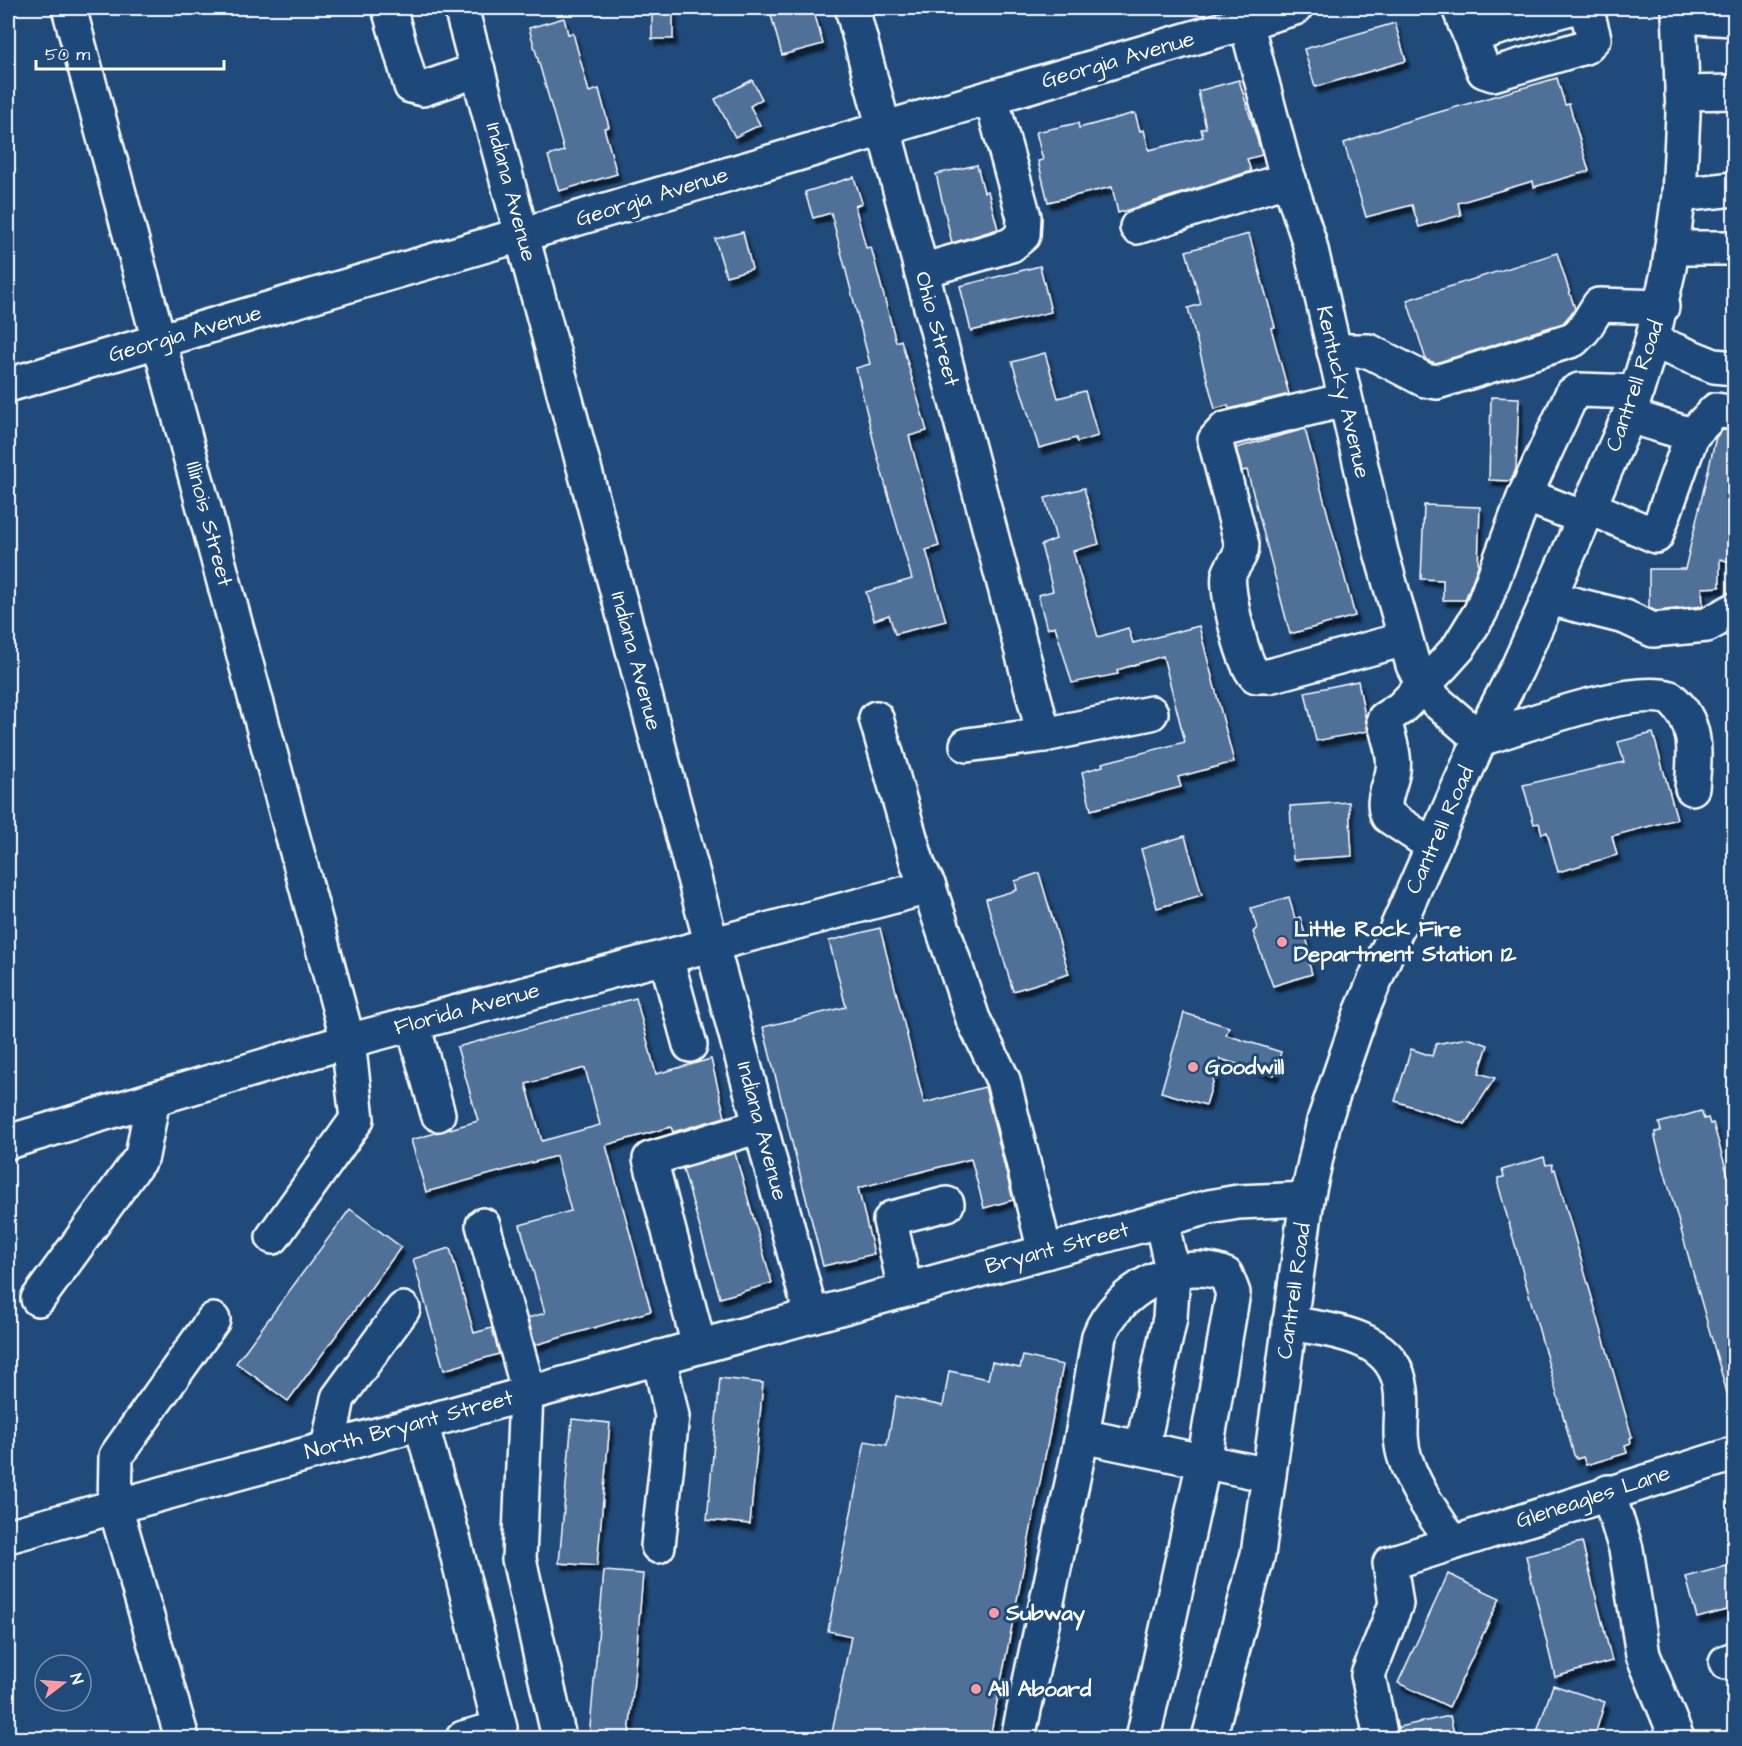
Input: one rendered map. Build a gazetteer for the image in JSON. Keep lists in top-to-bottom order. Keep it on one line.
{"streets":{"street":["Georgia Avenue","Indiana Avenue","Ohio Street","Cantrell Road","Kentucky Avenue","Illinois Street","Florida Avenue","Bryant Street","North Bryant Street","Gleneagles Lane"]},"crossings":[["Georgia Avenue","Indiana Avenue"],["Georgia Avenue","Ohio Street"],["Georgia Avenue","Kentucky Avenue"],["Georgia Avenue","Illinois Street"],["Indiana Avenue","Florida Avenue"],["Indiana Avenue","Bryant Street"],["Indiana Avenue","North Bryant Street"],["Cantrell Road","Kentucky Avenue"],["Cantrell Road","Bryant Street"],["Illinois Street","Florida Avenue"],["Bryant Street","North Bryant Street"]],"places":["Little Rock Fire Department Station 12","Goodwill","Subway","All Aboard"],"scale_bar":"50 m","north":"right"}
